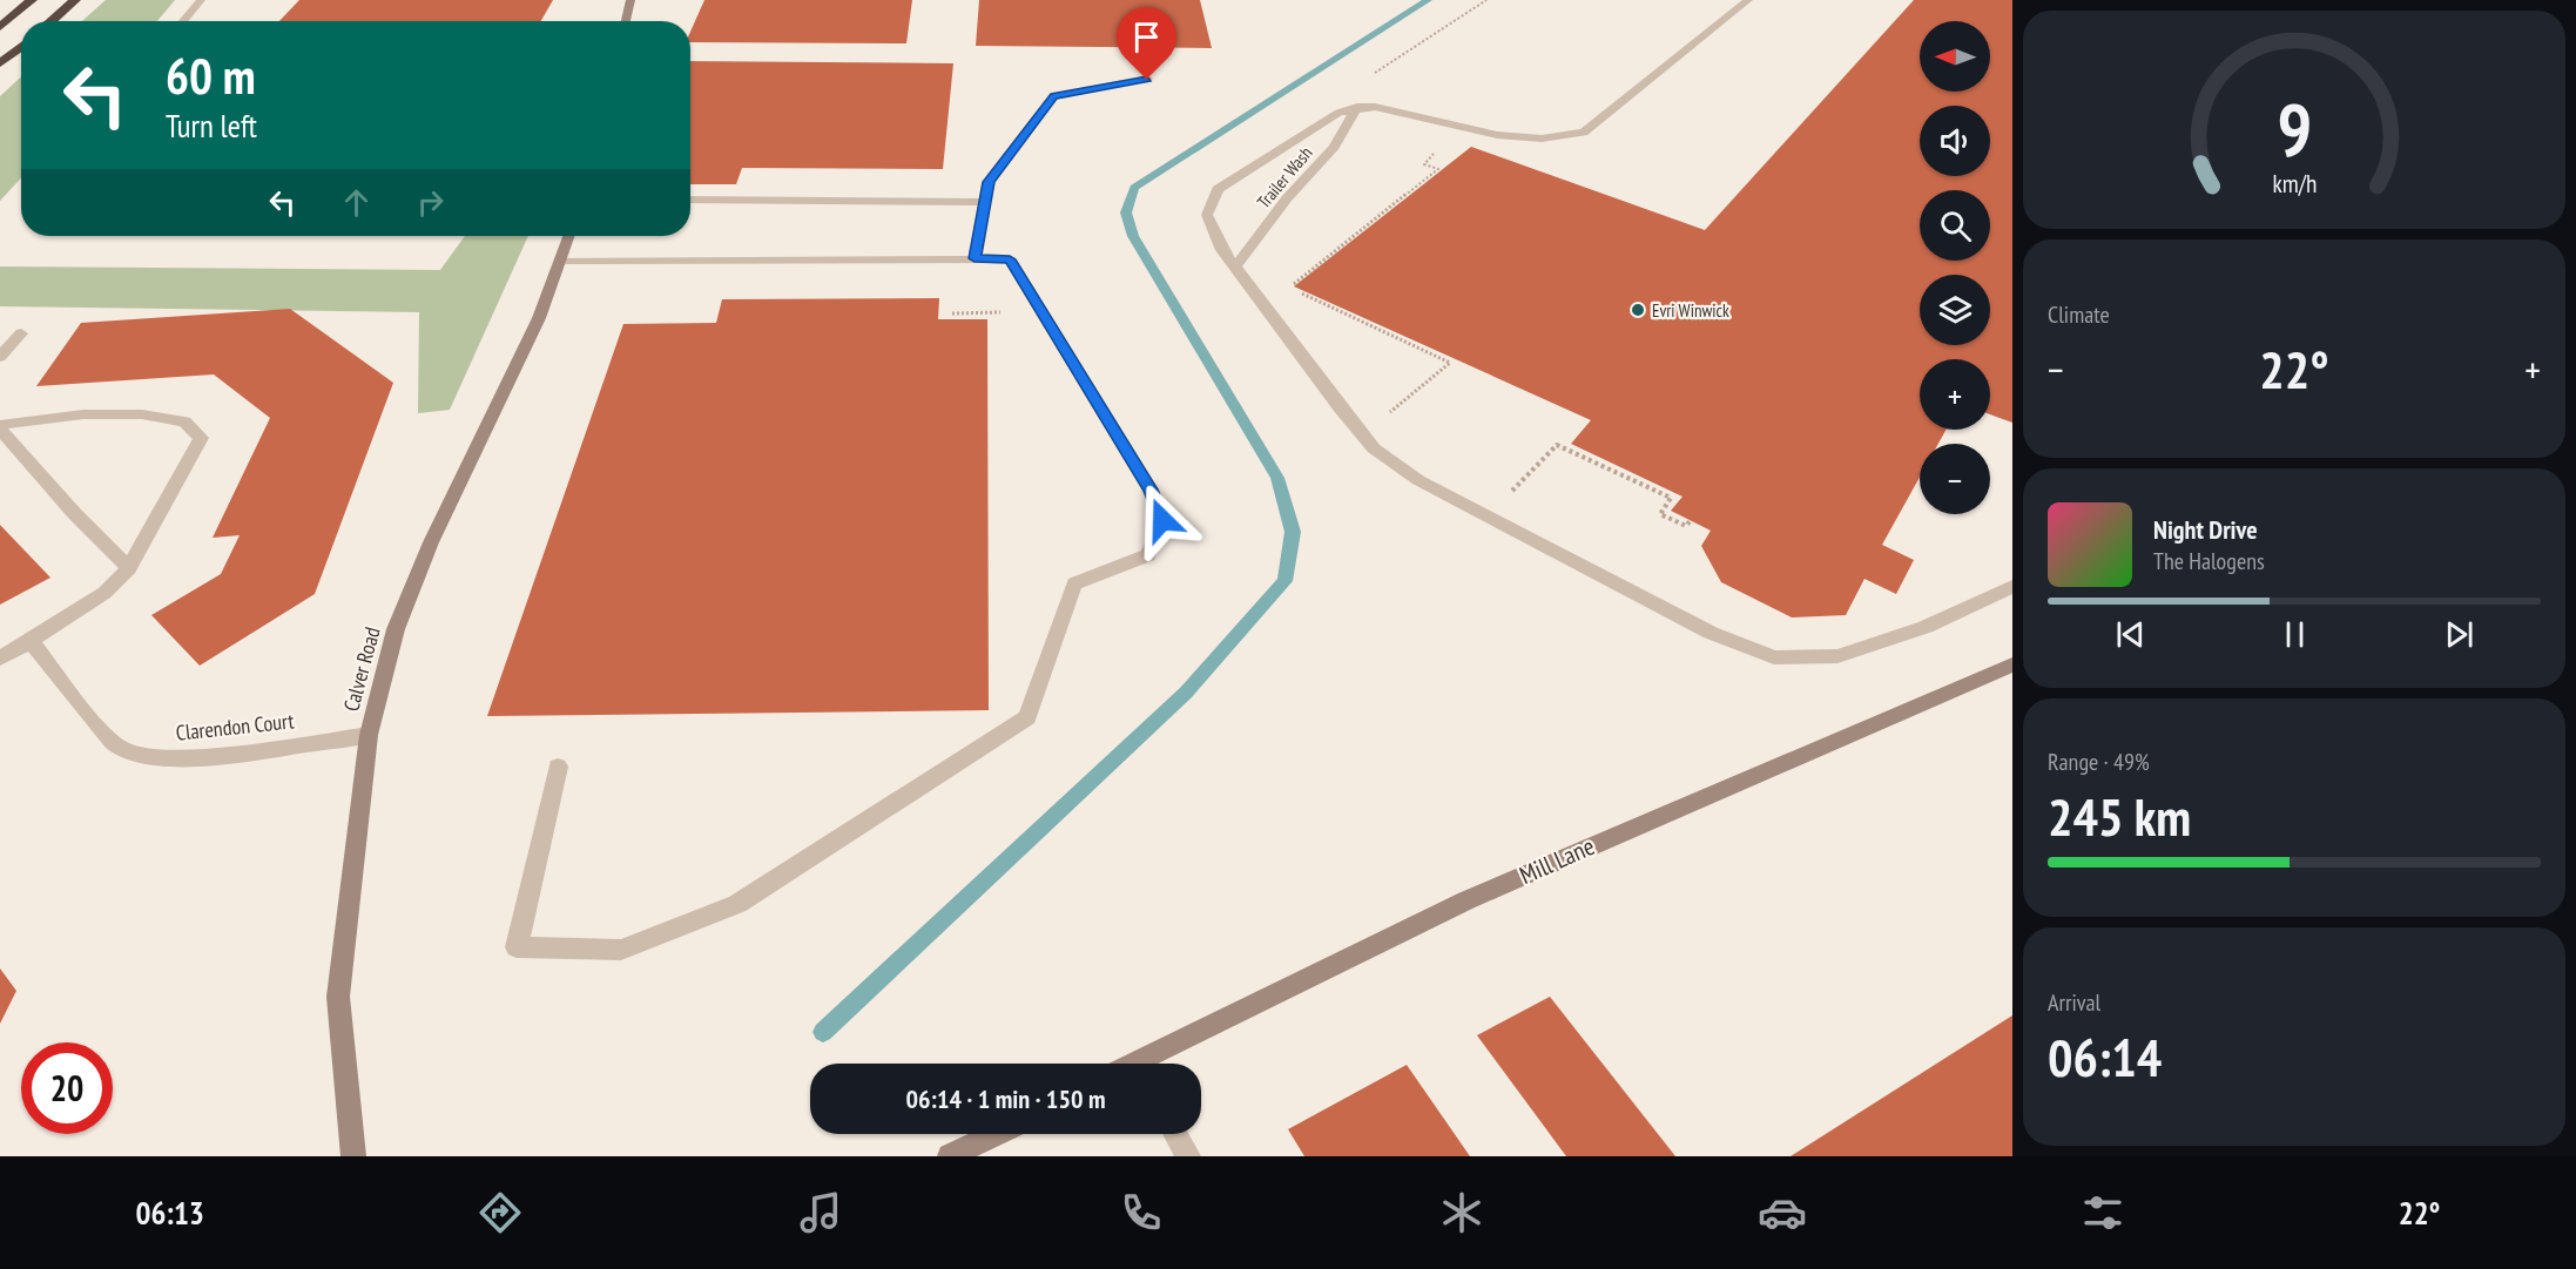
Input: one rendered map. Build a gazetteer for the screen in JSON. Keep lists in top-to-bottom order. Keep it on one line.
{"streets":{"street":["Calver Road","Mill Lane"],"lane":["Trailer Wash","Clarendon Court"]},"crossings":[["Calver Road","Clarendon Court"]],"places":["Evri Winwick"],"north":"left","page":{"map_buttons":["+","−"],"turn":["60 m","Turn left"],"tile":["Climate",["Range · 49%","245 km"],["Arrival","06:14"]],"heat":["−","22°","+"],"song":["Night Drive","The Halogens"],"limit":"20","trip":"06:14 · 1 min · 150 m","tabs":["06:13","22°"],"gauge":["9","km/h"]}}
